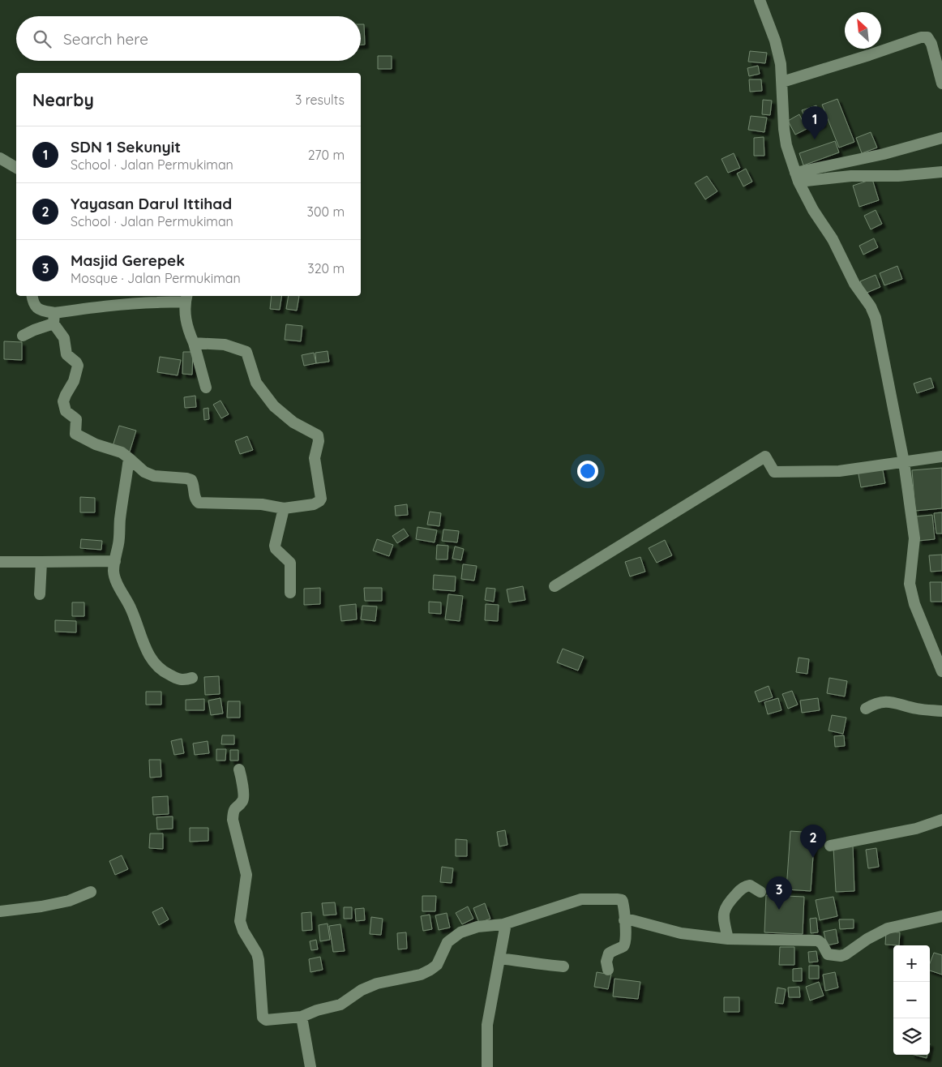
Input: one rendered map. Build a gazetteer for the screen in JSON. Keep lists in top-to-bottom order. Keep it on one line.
{"north":"top left","page":{"search":"Search here","heading":["Nearby","3 results"],"pins":["1","2","3"],"list":[{"mark":"1","name":"SDN 1 Sekunyit","note":"School · Jalan Permukiman","value":"270 m"},{"mark":"2","name":"Yayasan Darul Ittihad","note":"School · Jalan Permukiman","value":"300 m"},{"mark":"3","name":"Masjid Gerepek","note":"Mosque · Jalan Permukiman","value":"320 m"}],"map_buttons":["+","−"]}}
